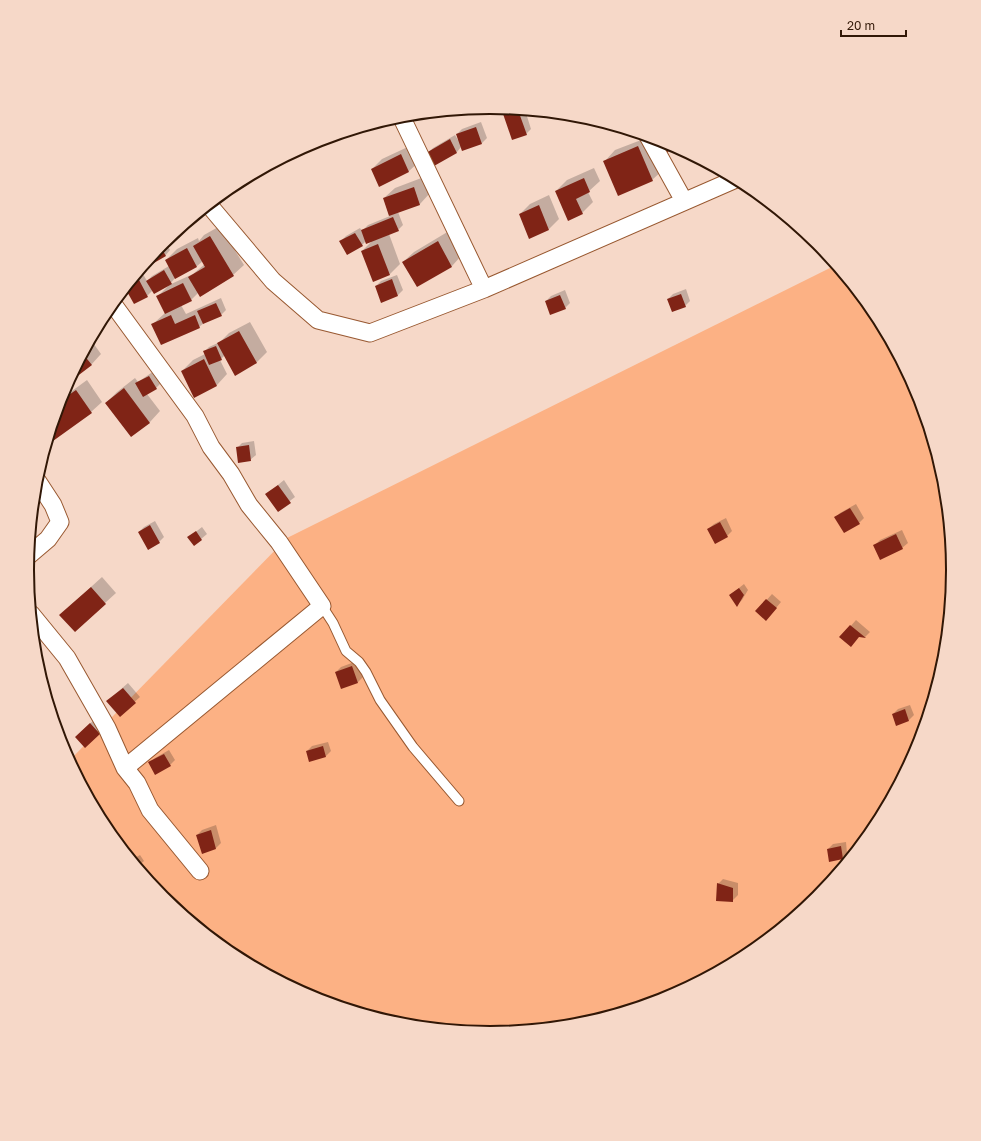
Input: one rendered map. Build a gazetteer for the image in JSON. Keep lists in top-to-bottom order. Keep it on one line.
{"scale_bar":"20 m"}
